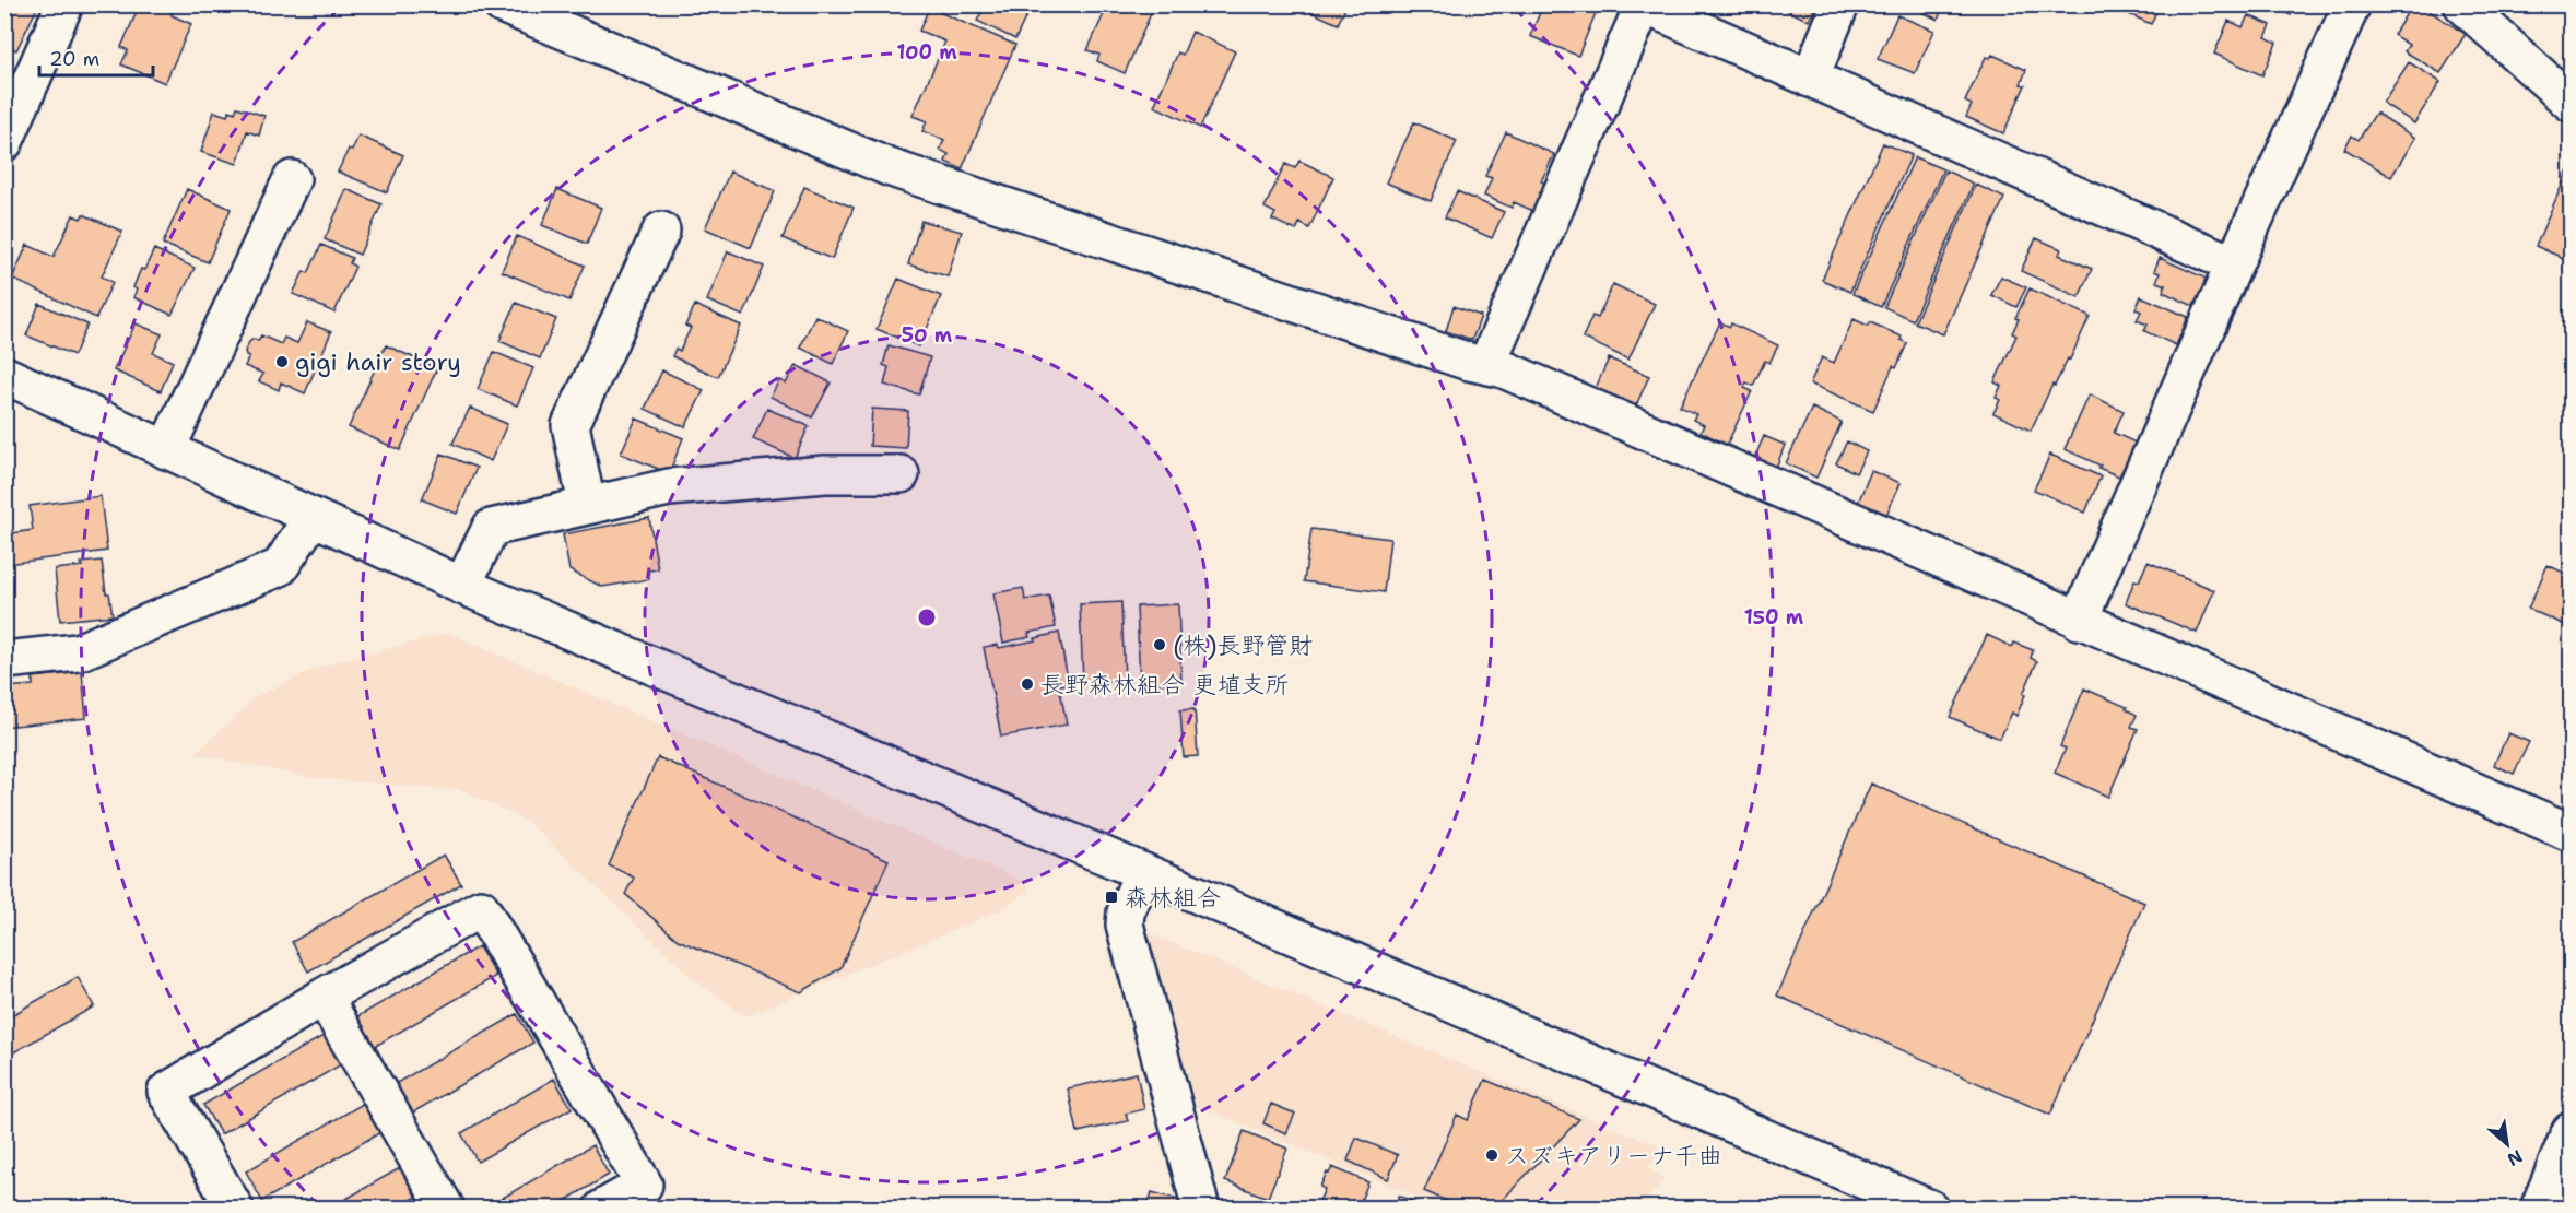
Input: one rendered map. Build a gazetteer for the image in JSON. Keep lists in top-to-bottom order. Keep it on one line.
{"places":{"other":["gigi hair story","(株)長野管財","長野森林組合 更埴支所","スズキアリーナ千曲"],"transit":["森林組合"]},"scale_bar":"20 m","north":"bottom right","rings":["100 m","50 m","150 m"]}
